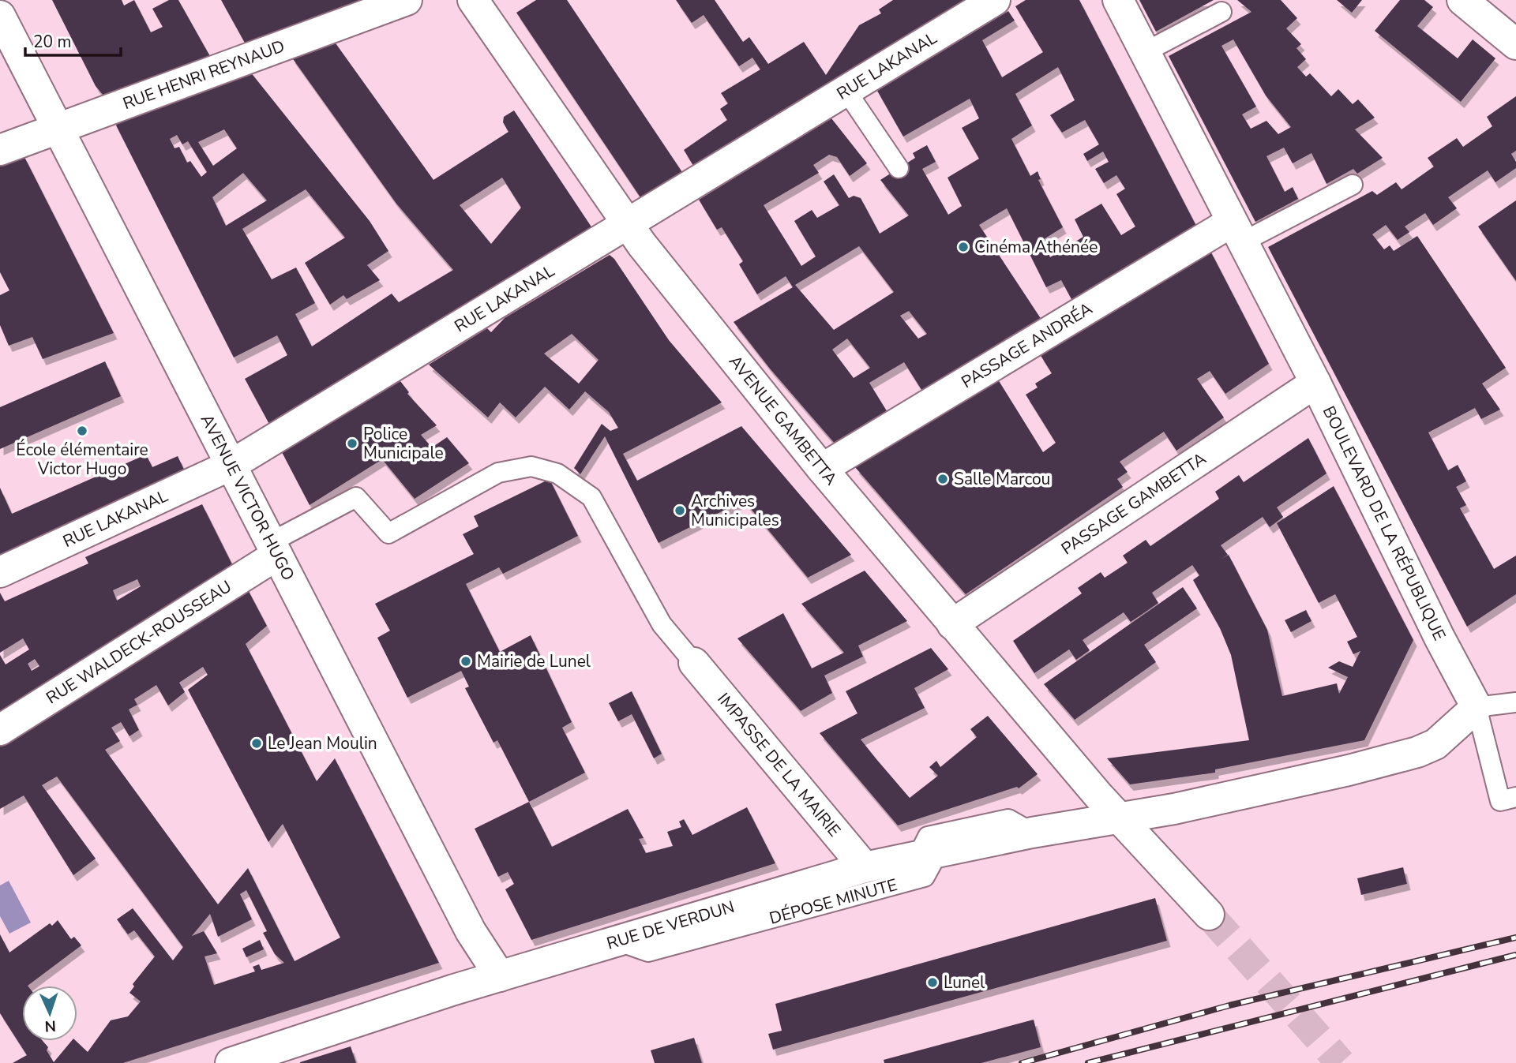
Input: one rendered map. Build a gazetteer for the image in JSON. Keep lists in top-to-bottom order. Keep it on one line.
{"streets":{"street":["RUE LAKANAL","RUE HENRI REYNAUD","PASSAGE ANDRÉA","AVENUE GAMBETTA","AVENUE VICTOR HUGO","PASSAGE GAMBETTA","BOULEVARD DE LA RÉPUBLIQUE","RUE WALDECK-ROUSSEAU","IMPASSE DE LA MAIRIE","RUE DE VERDUN"],"lane":["DÉPOSE MINUTE"]},"crossings":[["RUE LAKANAL","AVENUE GAMBETTA"],["RUE LAKANAL","AVENUE VICTOR HUGO"],["RUE HENRI REYNAUD","AVENUE VICTOR HUGO"],["PASSAGE ANDRÉA","AVENUE GAMBETTA"],["PASSAGE ANDRÉA","BOULEVARD DE LA RÉPUBLIQUE"],["AVENUE GAMBETTA","PASSAGE GAMBETTA"],["AVENUE GAMBETTA","RUE DE VERDUN"],["AVENUE VICTOR HUGO","RUE WALDECK-ROUSSEAU"],["AVENUE VICTOR HUGO","RUE DE VERDUN"],["PASSAGE GAMBETTA","BOULEVARD DE LA RÉPUBLIQUE"],["IMPASSE DE LA MAIRIE","RUE DE VERDUN"],["DÉPOSE MINUTE","RUE DE VERDUN"]],"places":["Cinéma Athénée","École élémentaire Victor Hugo","Police Municipale","Salle Marcou","Archives Municipales","Mairie de Lunel","Le Jean Moulin","Lunel"],"scale_bar":"20 m","north":"bottom"}
